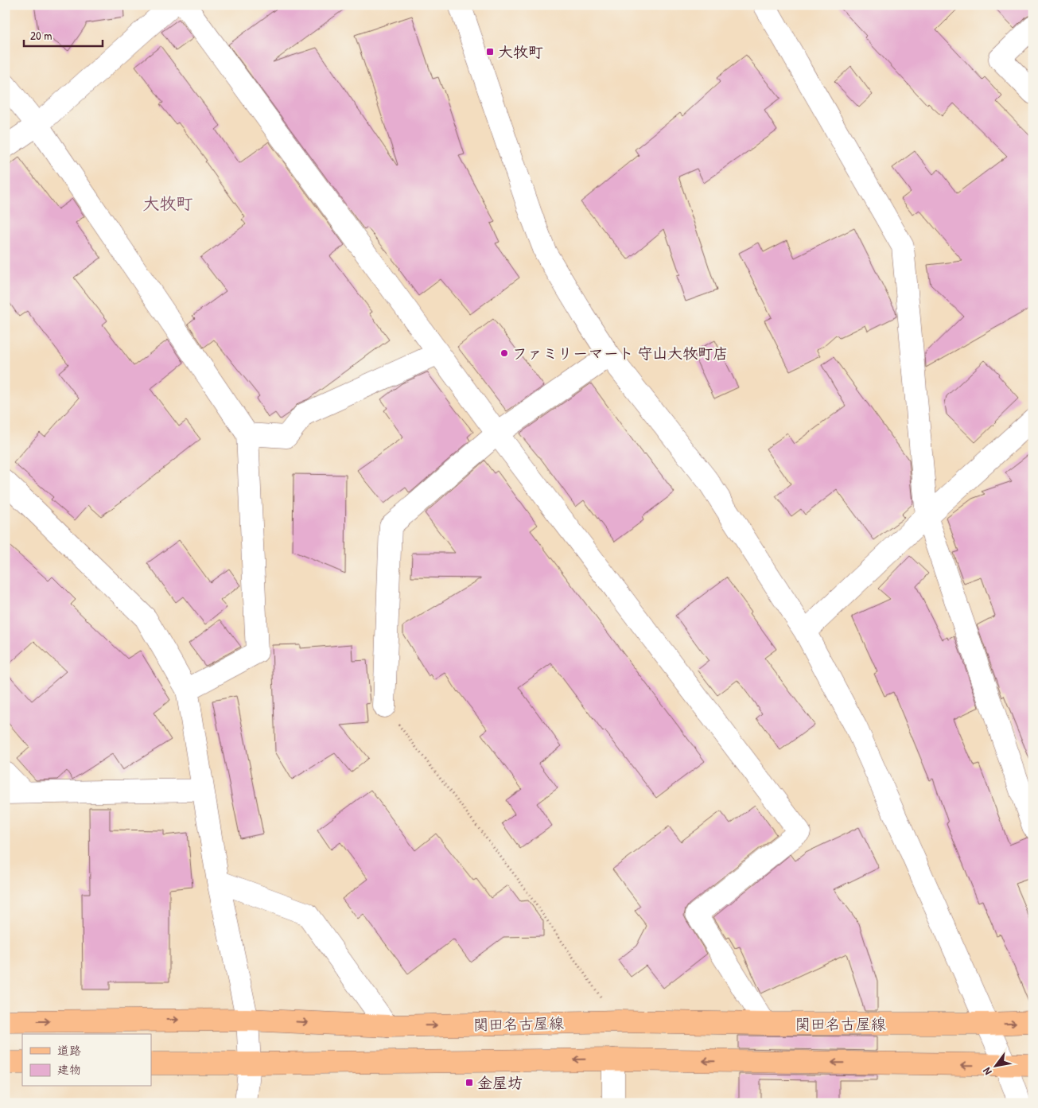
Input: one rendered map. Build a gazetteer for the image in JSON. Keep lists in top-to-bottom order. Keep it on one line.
{"streets":{"main road":["関田名古屋線"]},"districts":["大牧町"],"places":{"transit":["大牧町","金屋坊"],"other":["ファミリーマート 守山大牧町店"]},"legend":["道路","建物"],"scale_bar":"20 m","north":"bottom left"}
